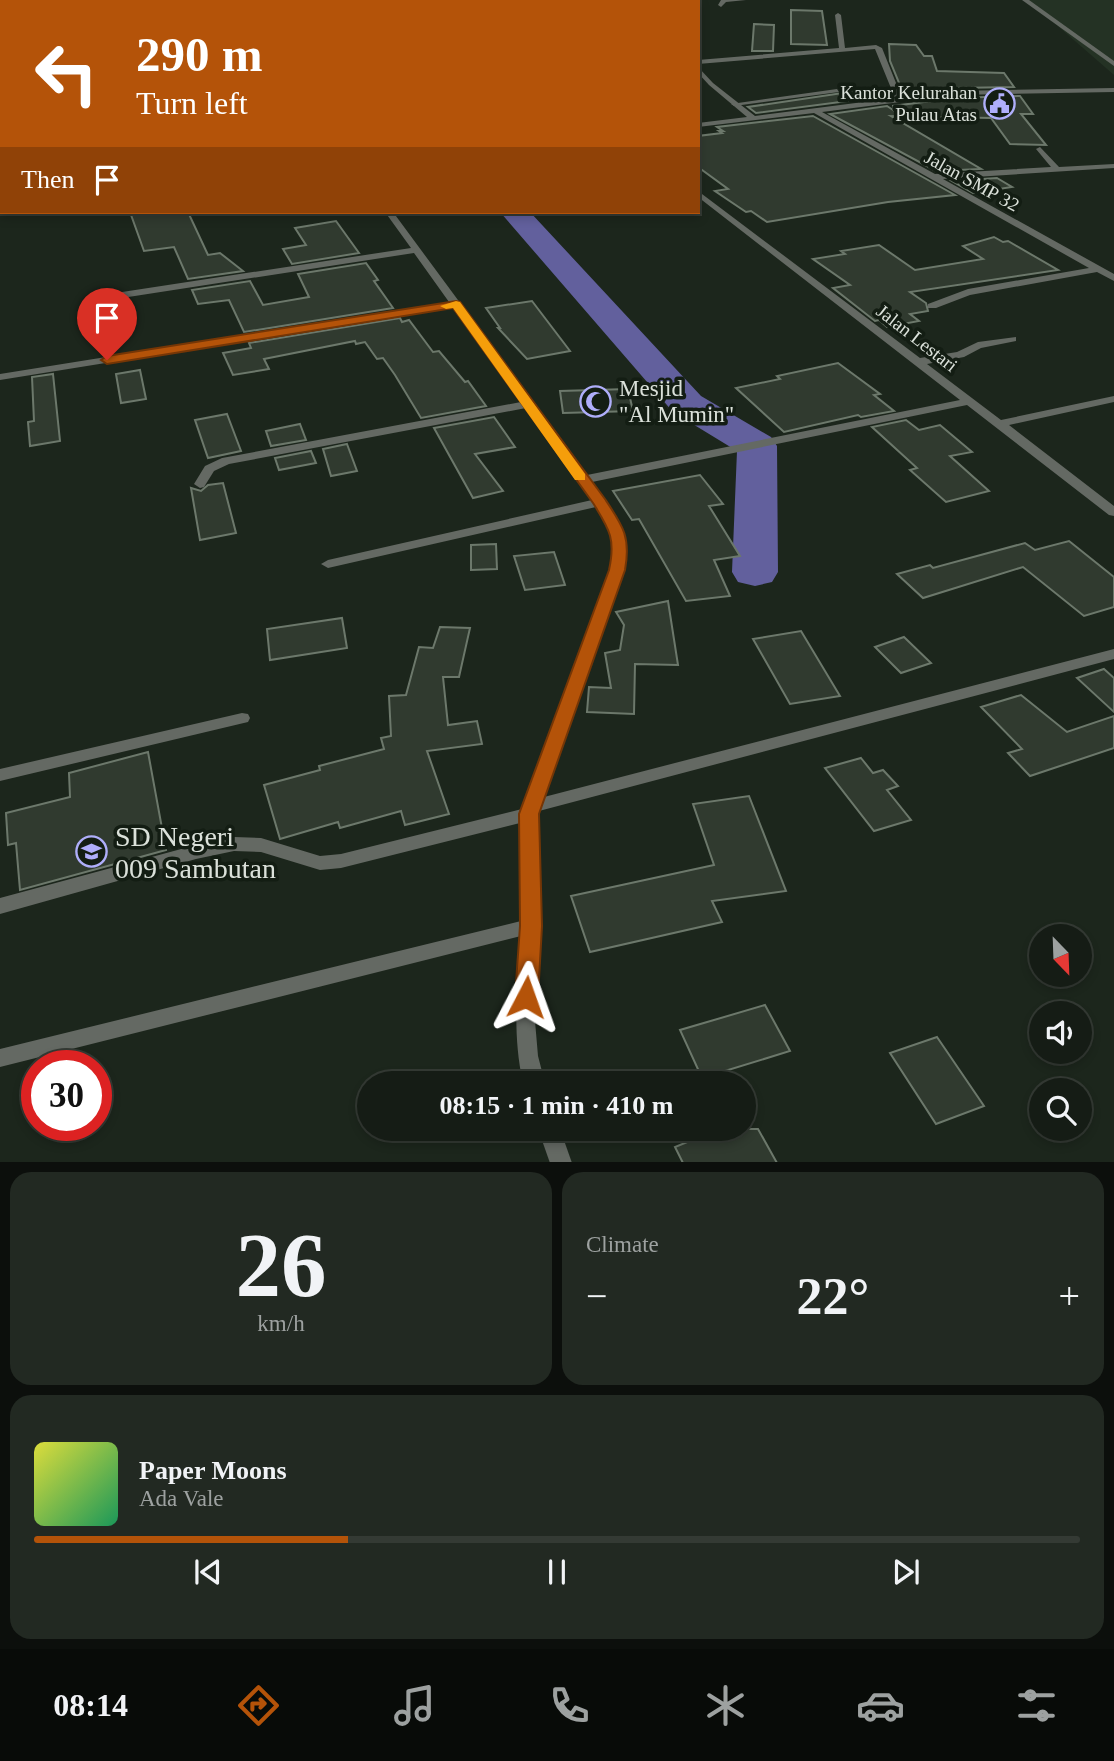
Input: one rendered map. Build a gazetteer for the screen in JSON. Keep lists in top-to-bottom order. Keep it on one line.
{"streets":{"street":["Jalan SMP 32","Jalan Lestari"]},"places":{"public building":["Kantor Kelurahan Pulau Atas"],"mosque":["Mesjid \"Al Mumin\""],"school or university":["SD Negeri 009 Sambutan"]},"north":"bottom right","page":{"turn":["290 m","Turn left"],"then":"Then","limit":"30","trip":"08:15 · 1 min · 410 m","tile":[["26","km/h"],"Climate"],"heat":["−","22°","+"],"song":["Paper Moons","Ada Vale"],"tabs":"08:14"}}
